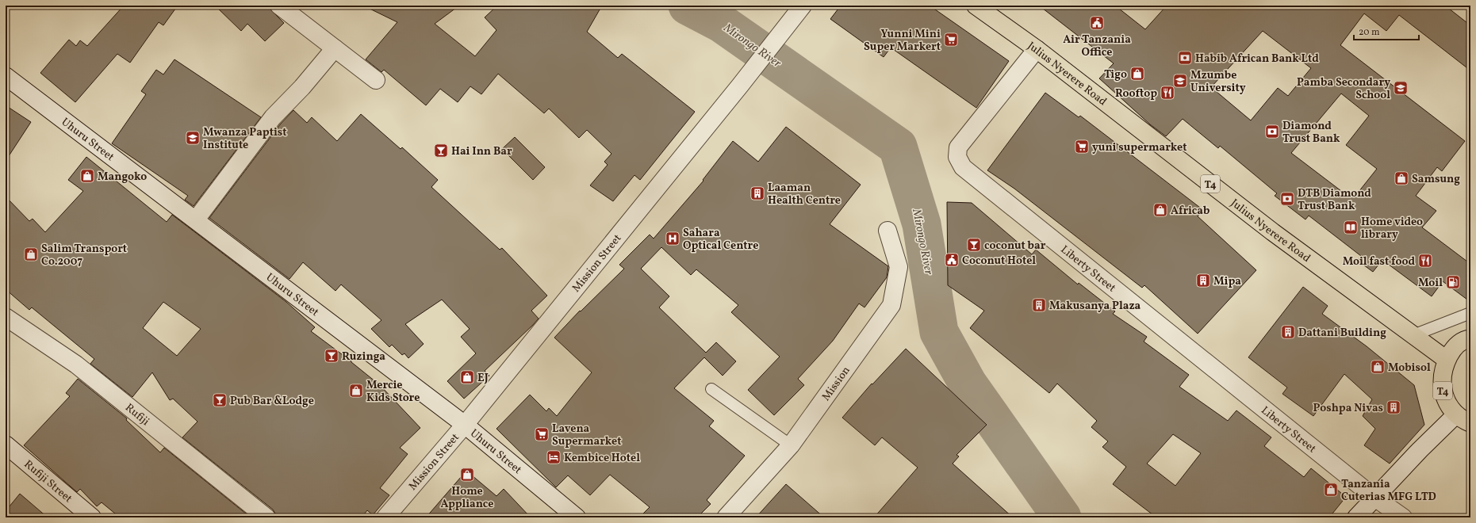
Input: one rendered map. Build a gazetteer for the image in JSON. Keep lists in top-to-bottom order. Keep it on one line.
{"streets":{"highway":["Julius Nyerere Road","T4"],"street":["Uhuru Street","Mission Street","Liberty Street","Mission","Rufiji","Rufiji Street"]},"crossings":[["Julius Nyerere Road","T4"],["Julius Nyerere Road","Liberty Street"],["Uhuru Street","Mission Street"]],"water":["Mirongo River"],"places":{"public building":["Air Tanzania Office","Coconut Hotel"],"supermarket":["Yunni Mini Super Markert","yuni supermarket","Lavena Supermarket"],"bank":["Habib African Bank Ltd","Diamond Trust Bank","DTB Diamond Trust Bank"],"shop":["Tigo","Mangoko","Samsung","Africab","Salim Transport Co.2007","Mobisol","EJ","Mercie Kids Store","Home Appliance","Tanzania Cuterias MFG LTD"],"school or university":["Mzumbe University","Pamba Secondary School","Mwanza Paptist Institute"],"restaurant":["Rooftop","Moil fast food"],"bar":["Hai Inn Bar","coconut bar","Ruzinga","Pub Bar &Lodge"],"building":["Laaman Health Centre","Mipa","Makusanya Plaza","Dattani Building","Poshpa Nivas"],"library":["Home video library"],"hospital":["Sahara Optical Centre"],"fuel station":["Moil"],"hotel":["Kembice Hotel"]},"scale_bar":"20 m"}
